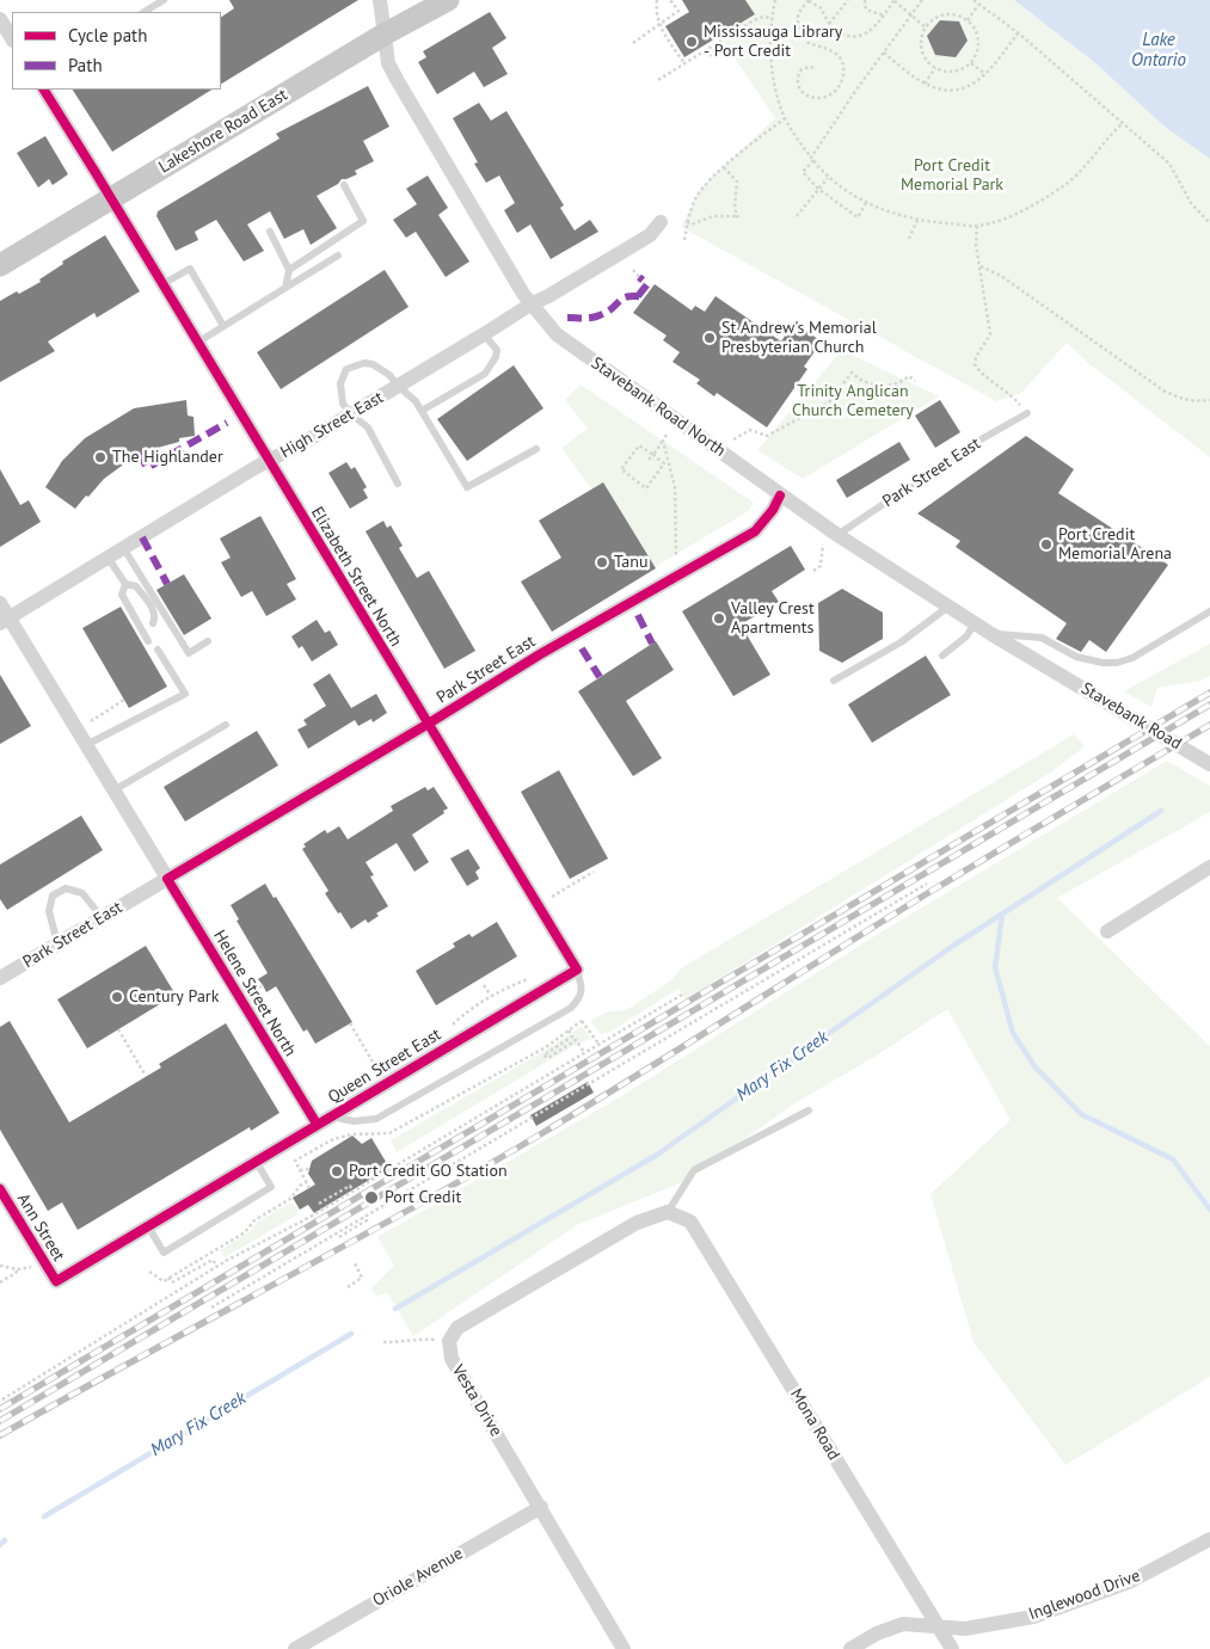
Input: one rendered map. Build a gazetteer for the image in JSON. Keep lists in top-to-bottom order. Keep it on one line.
{"streets":{"main road":["Lakeshore Road East"],"street":["Stavebank Road North","High Street East","Park Street East","Elizabeth Street North","Stavebank Road","Helene Street North","Queen Street East","Ann Street","Vesta Drive","Mona Road","Oriole Avenue","Inglewood Drive"]},"crossings":[["Lakeshore Road East","Stavebank Road North"],["Lakeshore Road East","Elizabeth Street North"],["Stavebank Road North","High Street East"],["Stavebank Road North","Park Street East"],["Stavebank Road North","Stavebank Road"],["High Street East","Elizabeth Street North"],["High Street East","Helene Street North"],["Park Street East","Elizabeth Street North"],["Park Street East","Helene Street North"],["Elizabeth Street North","Queen Street East"],["Helene Street North","Queen Street East"],["Queen Street East","Ann Street"],["Vesta Drive","Oriole Avenue"],["Mona Road","Inglewood Drive"]],"water":["Lake Ontario","Mary Fix Creek"],"parks":["Port Credit Memorial Park","Trinity Anglican Church Cemetery"],"places":["Mississauga Library - Port Credit","St Andrew's Memorial Presbyterian Church","The Highlander","Port Credit Memorial Arena","Tanu","Valley Crest Apartments","Century Park","Port Credit GO Station","Port Credit"],"legend":["Cycle path","Path"]}
